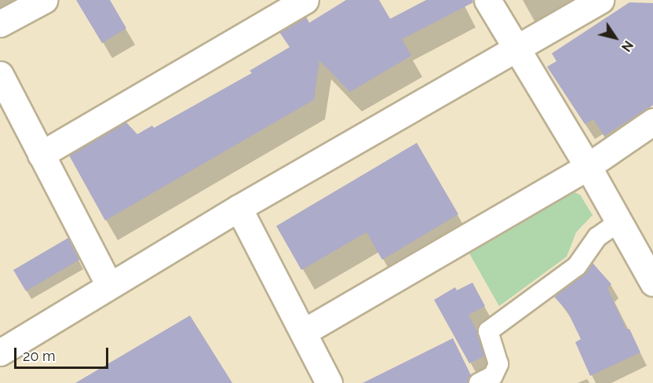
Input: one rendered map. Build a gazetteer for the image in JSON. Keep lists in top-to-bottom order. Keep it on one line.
{"scale_bar":"20 m","north":"bottom right"}
